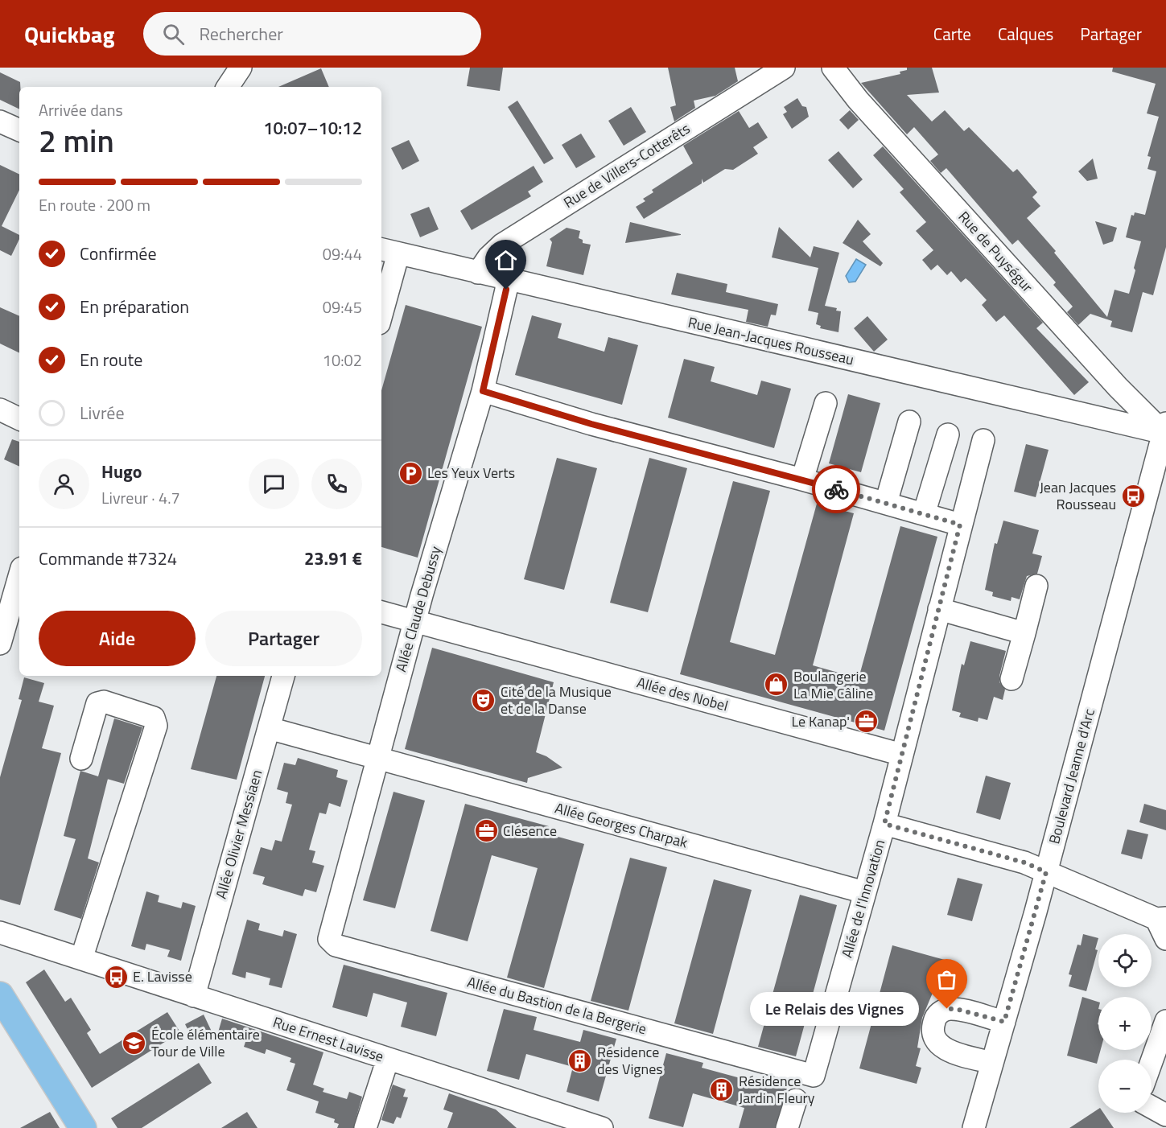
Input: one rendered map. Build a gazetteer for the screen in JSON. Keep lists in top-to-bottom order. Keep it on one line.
{"streets":{"street":["Rue de Villers-Cotterêts","Rue de Puységur","Rue Jean-Jacques Rousseau","Allée Claude Debussy","Allée des Nobel","Boulevard Jeanne d'Arc","Allée Georges Charpak","Allée Olivier Messiaen","Allée de l'Innovation","Allée du Bastion de la Bergerie","Rue Ernest Lavisse"]},"crossings":[["Rue de Villers-Cotterêts","Rue Jean-Jacques Rousseau"],["Rue de Puységur","Rue Jean-Jacques Rousseau"],["Rue de Puységur","Boulevard Jeanne d'Arc"],["Rue Jean-Jacques Rousseau","Allée Claude Debussy"],["Rue Jean-Jacques Rousseau","Boulevard Jeanne d'Arc"],["Allée Claude Debussy","Allée des Nobel"],["Allée Claude Debussy","Allée Georges Charpak"],["Allée Claude Debussy","Allée du Bastion de la Bergerie"],["Allée des Nobel","Allée de l'Innovation"],["Allée Georges Charpak","Allée Olivier Messiaen"],["Allée Georges Charpak","Allée de l'Innovation"],["Allée Olivier Messiaen","Rue Ernest Lavisse"],["Allée de l'Innovation","Allée du Bastion de la Bergerie"]],"places":{"parking":["Les Yeux Verts"],"bus stop":["Jean Jacques Rousseau","E. Lavisse"],"shop":["Boulangerie La Mie Câline"],"theatre":["Cité de la Musique et de la Danse"],"office":["Le Kanap'","Clésence"],"other":["Le Relais des Vignes"],"school or university":["École élémentaire Tour de Ville"],"building":["Résidence des Vignes","Résidence Jardin Fleury"]},"page":{"header":"Quickbag","search":"Rechercher","nav":["Carte","Calques","Partager"],"heading":["2 min","Arrivée dans","10:07–10:12"],"panel":["Hugo","Livreur · 4.7","Commande #7324","23.91 €"],"bar":"En route · 200 m","list":[["Confirmée","09:44"],["En préparation","09:45"],["En route","10:02"],"Livrée"],"buttons":["Aide","Partager"],"map_buttons":["+","−"],"bubble":"Le Relais des Vignes"}}
